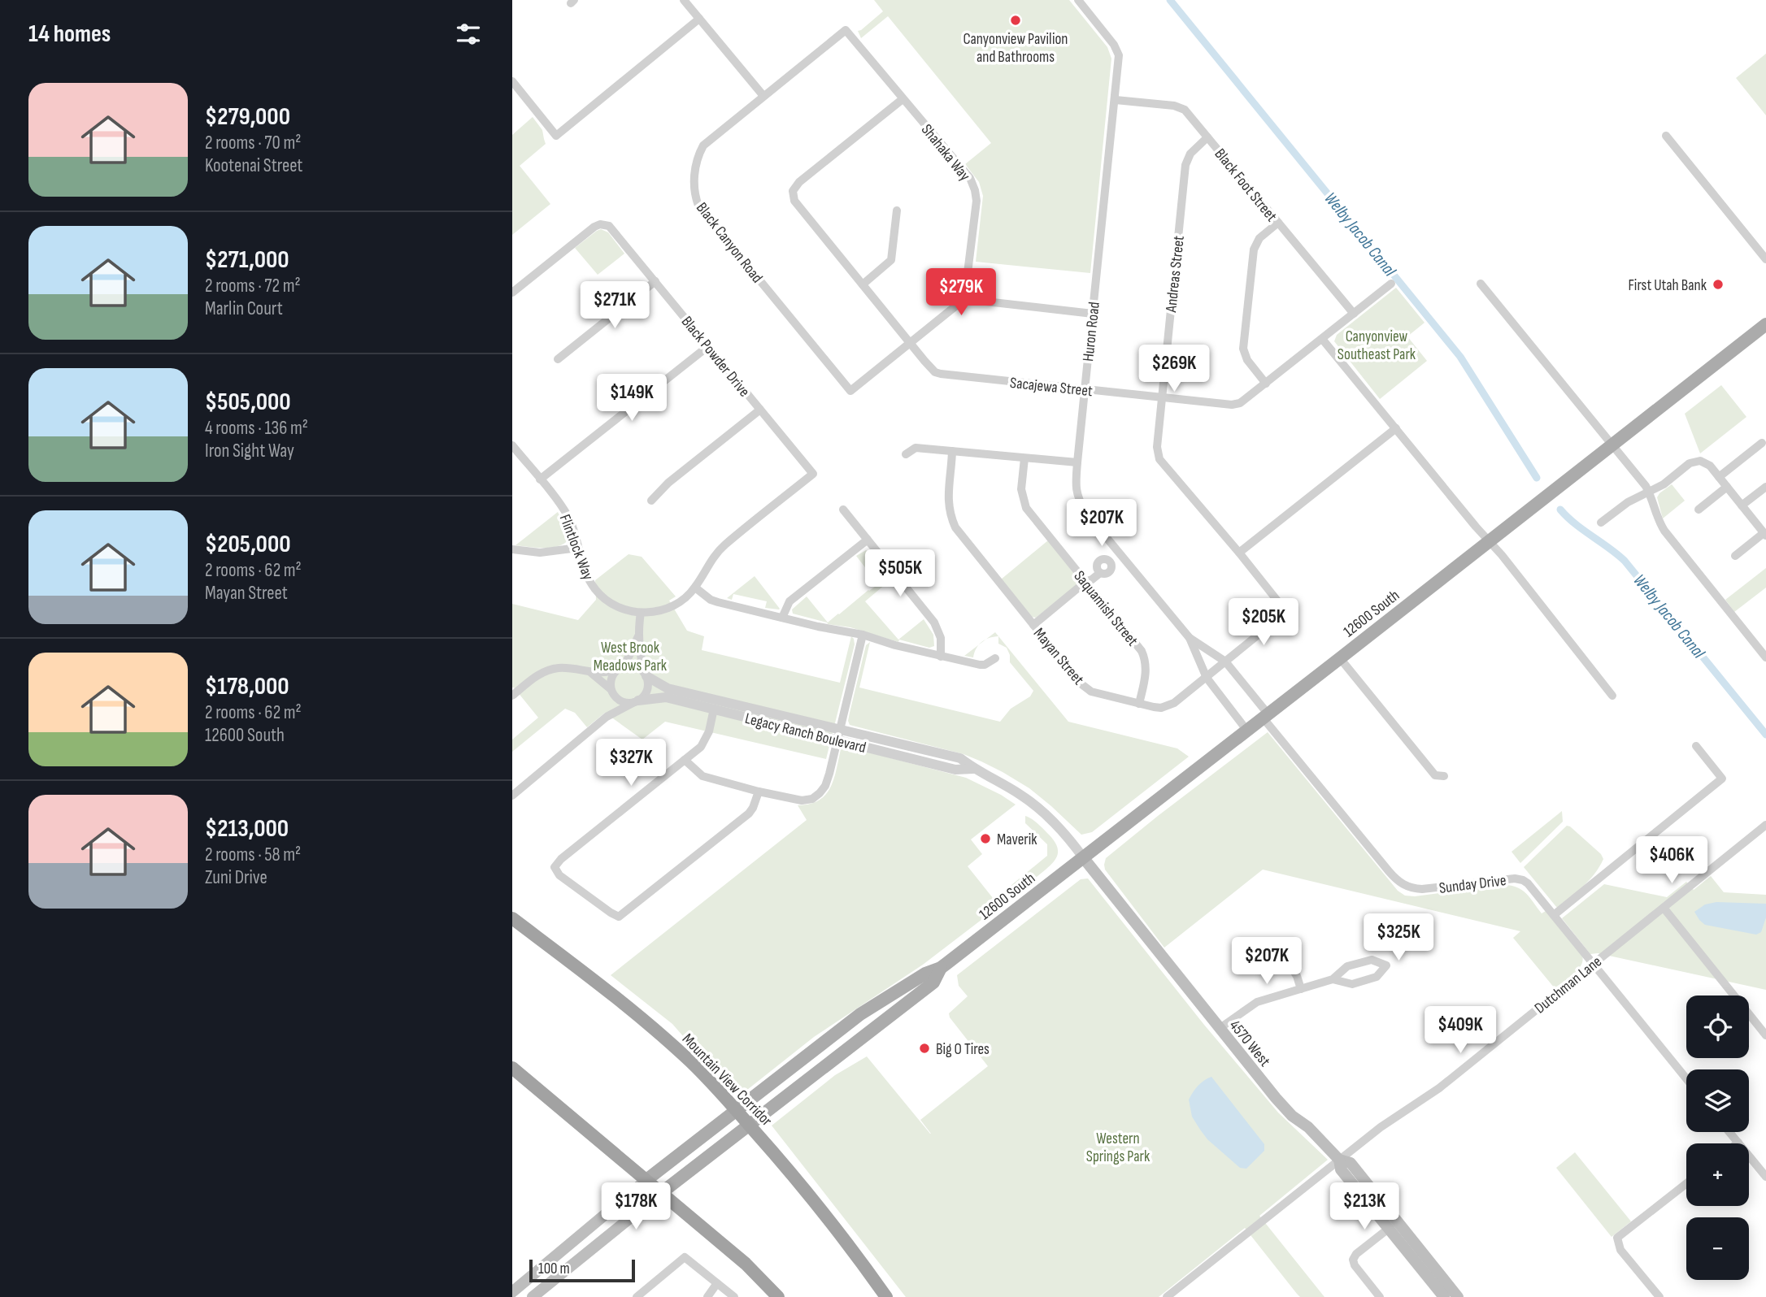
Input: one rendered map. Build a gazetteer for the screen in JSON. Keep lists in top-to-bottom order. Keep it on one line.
{"streets":{"highway":["Mountain View Corridor"],"main road":["12600 South","4570 West"],"street":["Shahaka Way","Black Foot Street","Black Canyon Road","Andreas Street","Huron Road","Black Powder Drive","Sacajewa Street","Flintlock Way","Saquamish Street","Mayan Street","Legacy Ranch Boulevard","Sunday Drive","Dutchman Lane"]},"crossings":[["Shahaka Way","Black Canyon Road"],["Shahaka Way","Sacajewa Street"],["Black Foot Street","Andreas Street"],["Black Foot Street","Huron Road"],["Black Foot Street","Sacajewa Street"],["Black Canyon Road","Sacajewa Street"],["Andreas Street","Sacajewa Street"],["Andreas Street","Mayan Street"],["Huron Road","Sacajewa Street"],["Huron Road","12600 South"],["Huron Road","Mayan Street"],["Huron Road","Sunday Drive"],["Black Powder Drive","Flintlock Way"],["Saquamish Street","Mayan Street"],["12600 South","Legacy Ranch Boulevard"],["12600 South","Sunday Drive"],["12600 South","4570 West"],["12600 South","Mountain View Corridor"],["Legacy Ranch Boulevard","4570 West"],["Sunday Drive","Dutchman Lane"],["Dutchman Lane","4570 West"]],"water":["Welby Jacob Canal"],"parks":["Canyonview Southeast Park","West Brook Meadows Park","Western Springs Park"],"places":["Canyonview Pavilion and Bathrooms","First Utah Bank","Maverik","Big O Tires"],"scale_bar":"100 m","page":{"heading":"14 homes","list":[{"name":"$279,000","note":"2 rooms · 70 m² · Kootenai Street"},{"name":"$271,000","note":"2 rooms · 72 m² · Marlin Court"},{"name":"$505,000","note":"4 rooms · 136 m² · Iron Sight Way"},{"name":"$205,000","note":"2 rooms · 62 m² · Mayan Street"},{"name":"$178,000","note":"2 rooms · 62 m² · 12600 South"},{"name":"$213,000","note":"2 rooms · 58 m² · Zuni Drive"}],"price":["$279K","$271K","$269K","$149K","$207K","$505K","$205K","$327K","$406K","$325K","$207K","$409K","$178K","$213K"],"map_buttons":["+","−"],"scale":"100 m"}}
